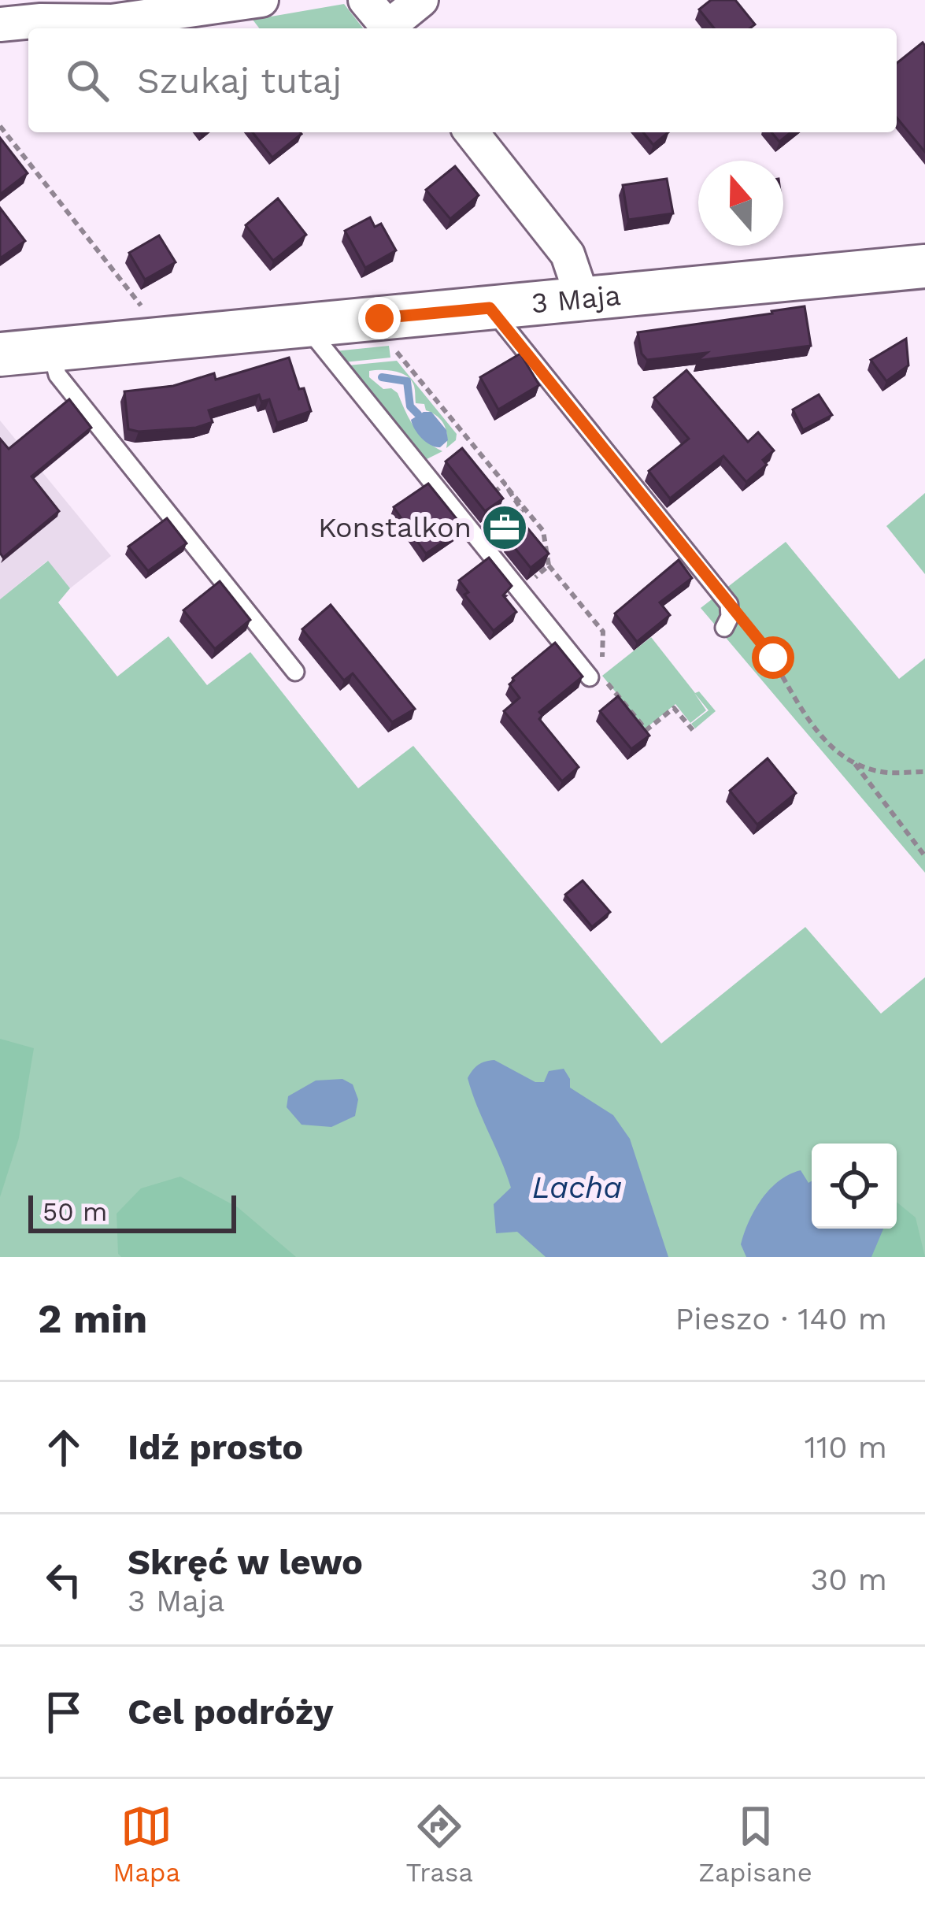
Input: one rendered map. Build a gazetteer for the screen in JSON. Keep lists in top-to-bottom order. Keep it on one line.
{"streets":{"street":["3 Maja"]},"water":["Lacha"],"places":{"office":["Konstalkon"]},"scale_bar":"50 m","north":"top","page":{"search":"Szukaj tutaj","scale":"50 m","heading":["2 min","Pieszo · 140 m"],"list":[["Idź prosto","110 m"],["Skręć w lewo","3 Maja","30 m"],"Cel podróży"],"nav":["Mapa","Trasa","Zapisane"]}}
